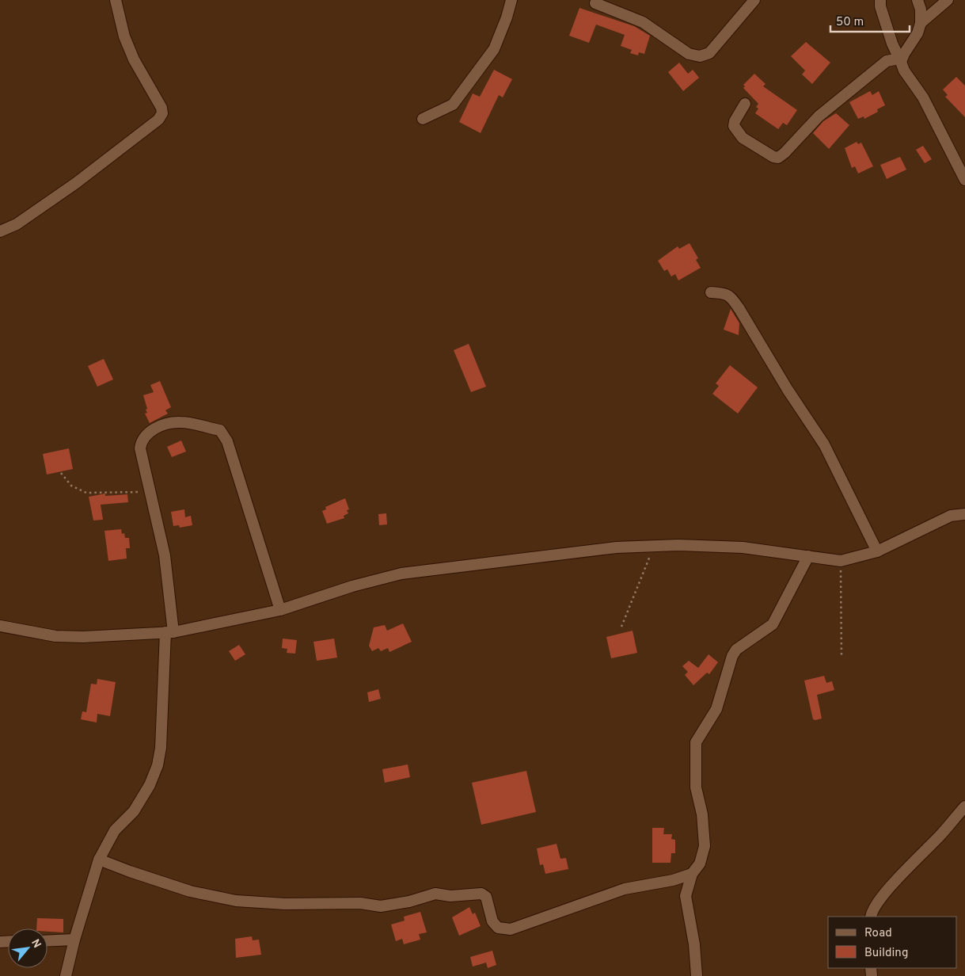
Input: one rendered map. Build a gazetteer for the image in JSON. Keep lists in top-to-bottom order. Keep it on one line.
{"legend":["Road","Building"],"scale_bar":"50 m","north":"top right"}
